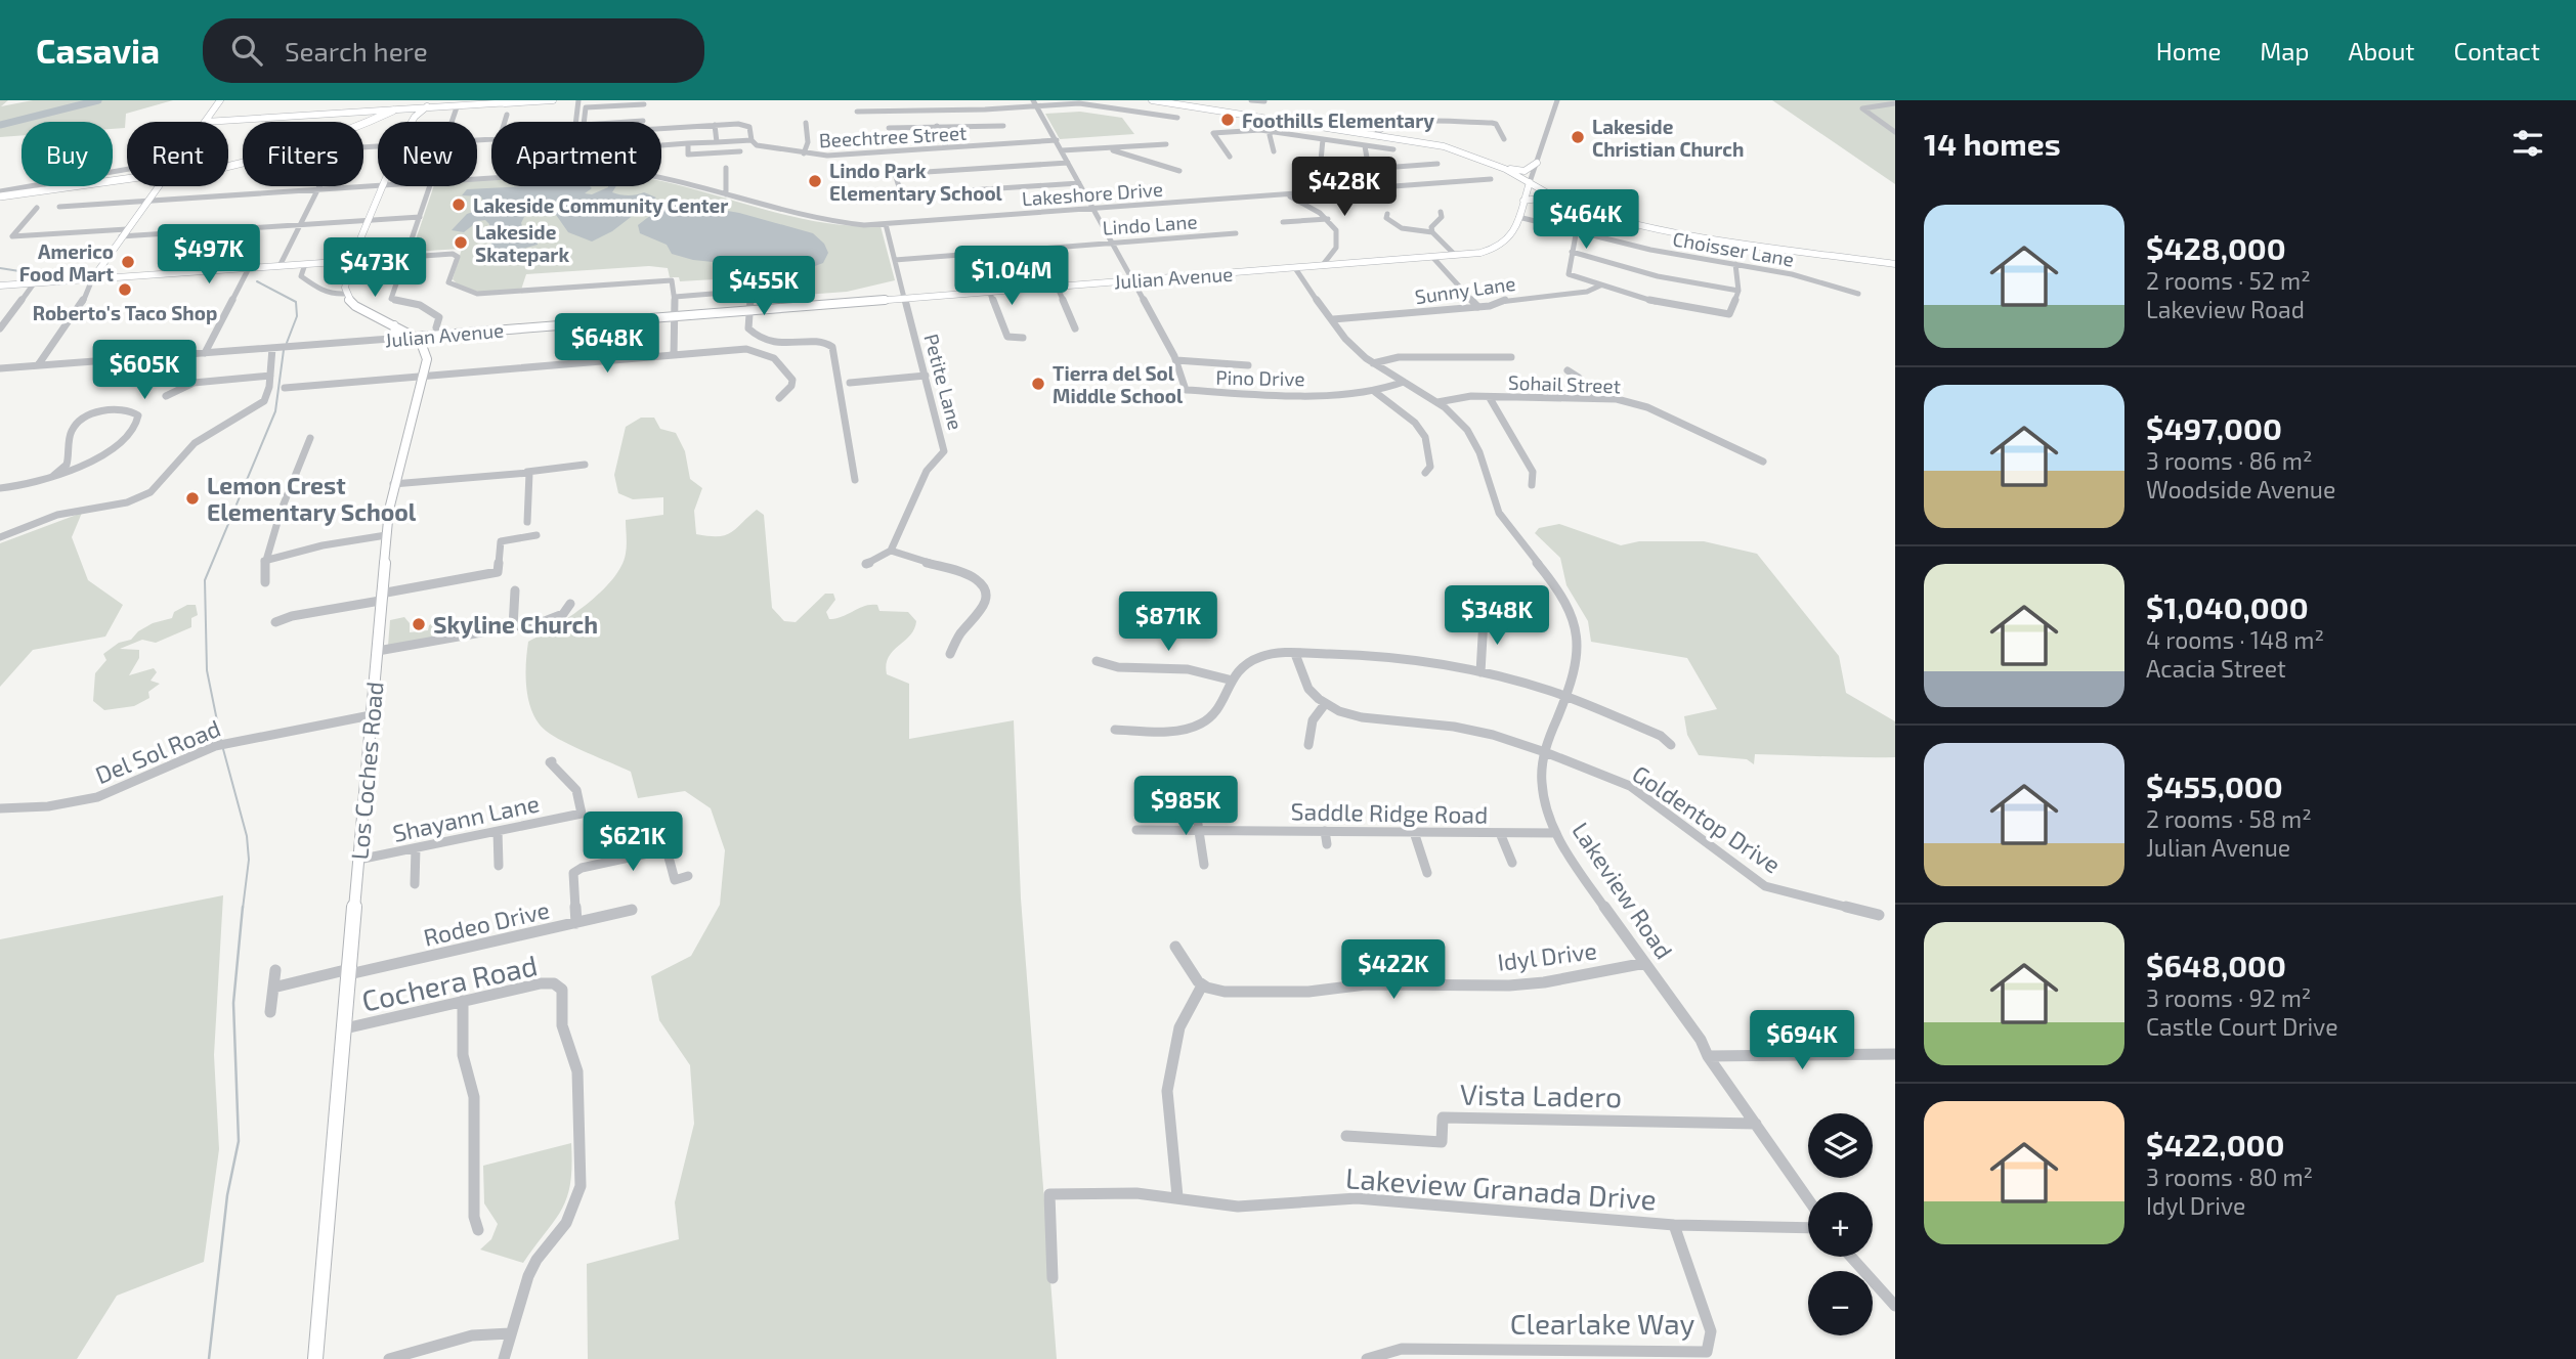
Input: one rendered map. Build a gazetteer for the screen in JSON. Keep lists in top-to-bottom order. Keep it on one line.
{"streets":{"main road":["Julian Avenue","Los Coches Road"],"street":["Beechtree Street","Lakeshore Drive","Lindo Lane","Choisser Lane","Sunny Lane","Pino Drive","Petite Lane","Sohail Street","Del Sol Road","Saddle Ridge Road","Shayann Lane","Goldentop Drive","Lakeview Road","Rodeo Drive","Idyl Drive","Cochera Road","Vista Ladero","Lakeview Granada Drive","Clearlake Way"]},"crossings":[["Beechtree Street","Pino Drive"],["Lakeshore Drive","Pino Drive"],["Lakeshore Drive","Petite Lane"],["Lindo Lane","Pino Drive"],["Lindo Lane","Petite Lane"],["Choisser Lane","Julian Avenue"],["Julian Avenue","Pino Drive"],["Julian Avenue","Petite Lane"],["Julian Avenue","Los Coches Road"],["Julian Avenue","Lakeview Road"],["Sunny Lane","Lakeview Road"],["Pino Drive","Lakeview Road"],["Sohail Street","Lakeview Road"],["Del Sol Road","Los Coches Road"],["Los Coches Road","Shayann Lane"],["Los Coches Road","Rodeo Drive"],["Los Coches Road","Cochera Road"],["Saddle Ridge Road","Lakeview Road"],["Goldentop Drive","Lakeview Road"],["Lakeview Road","Idyl Drive"],["Lakeview Road","Vista Ladero"],["Lakeview Granada Drive","Clearlake Way"]],"places":["Foothills Elementary","Lakeside Christian Church","Lindo Park Elementary School","Lakeside Community Center","Lakeside Skatepark","Americo Food Mart","Roberto's Taco Shop","Tierra del Sol Middle School","Lemon Crest Elementary School","Skyline Church"],"page":{"header":"Casavia","search":"Search here","nav":["Home","Map","About","Contact"],"heading":"14 homes","chip":["Buy","Rent","Filters","New","Apartment"],"price":["$428K","$464K","$497K","$473K","$1.04M","$455K","$648K","$605K","$348K","$871K","$985K","$621K","$422K","$694K"],"list":[{"name":"$428,000","note":"2 rooms · 52 m² · Lakeview Road"},{"name":"$497,000","note":"3 rooms · 86 m² · Woodside Avenue"},{"name":"$1,040,000","note":"4 rooms · 148 m² · Acacia Street"},{"name":"$455,000","note":"2 rooms · 58 m² · Julian Avenue"},{"name":"$648,000","note":"3 rooms · 92 m² · Castle Court Drive"},{"name":"$422,000","note":"3 rooms · 80 m² · Idyl Drive"}],"map_buttons":["+","−"]}}
